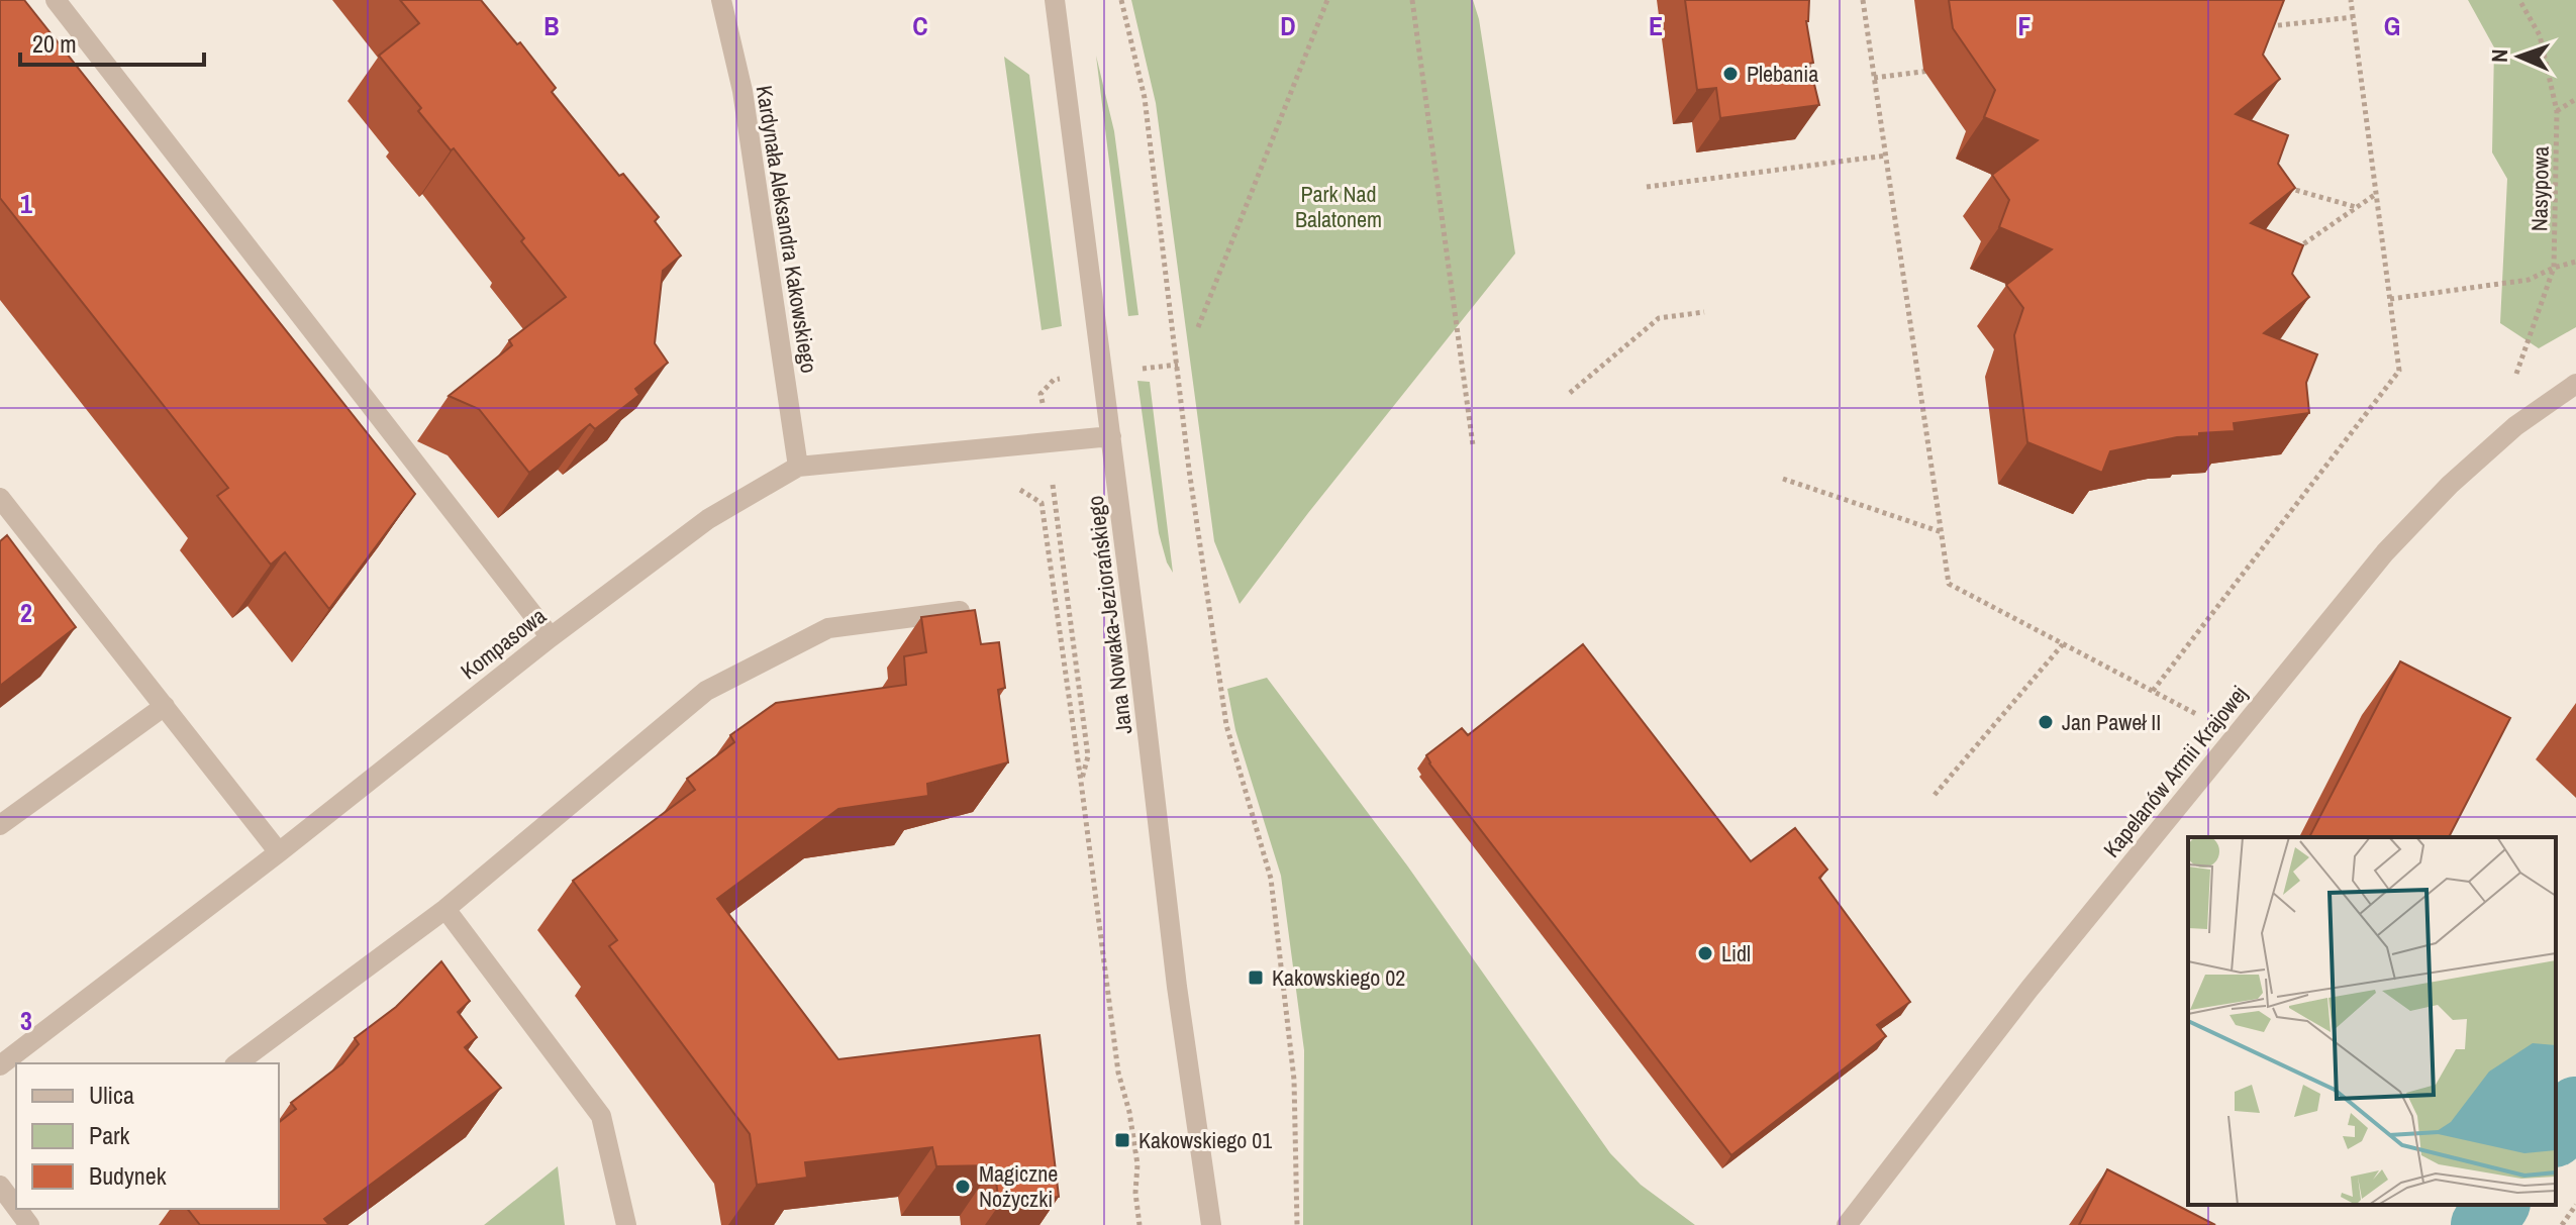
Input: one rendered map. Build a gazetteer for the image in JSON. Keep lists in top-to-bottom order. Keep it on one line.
{"streets":{"street":["Kardynała Aleksandra Kakowskiego","Jana Nowaka-Jeziorańskiego","Kompasowa","Kapelanów Armii Krajowej"],"path":["Nasypowa"]},"crossings":[["Kardynała Aleksandra Kakowskiego","Kompasowa"],["Jana Nowaka-Jeziorańskiego","Kompasowa"]],"parks":["Park Nad Balatonem"],"places":{"other":["Plebania","Jan Paweł II","Lidl","Magiczne Nożyczki"],"transit":["Kakowskiego 02","Kakowskiego 01"]},"legend":["Ulica","Park","Budynek"],"scale_bar":"20 m","north":"left","grid":{"columns":["B","C","D","E","F","G"],"rows":["1","2","3"]}}
